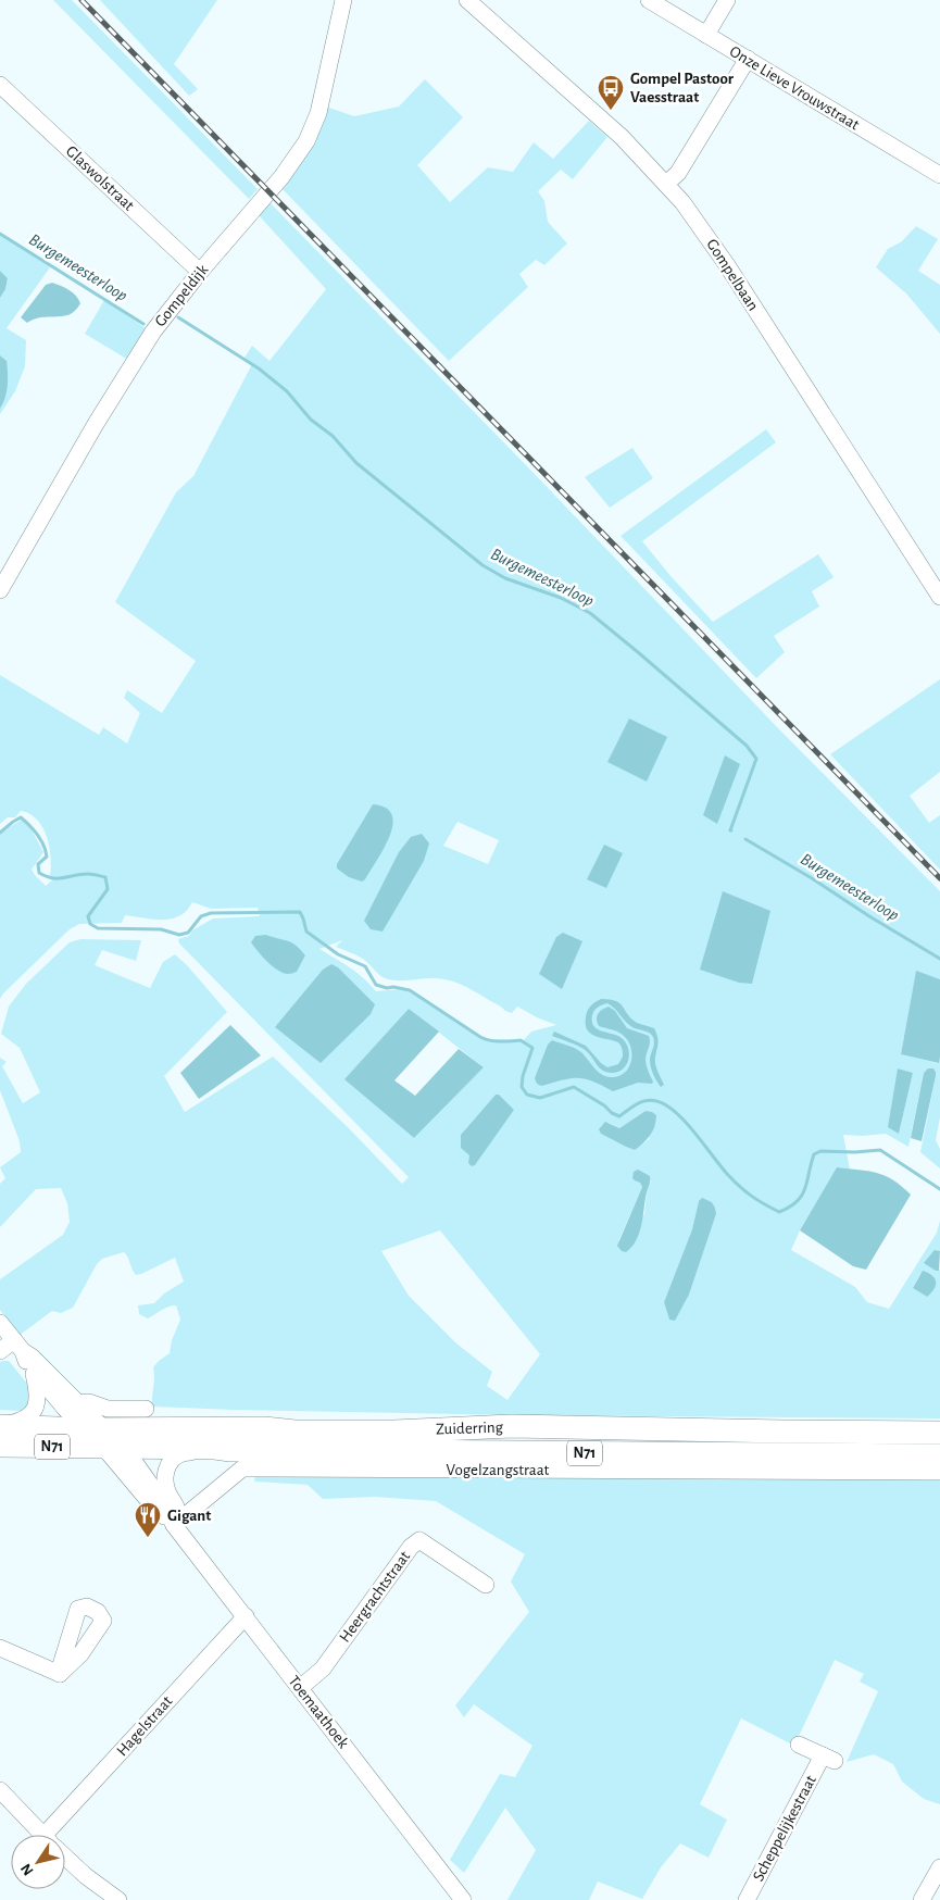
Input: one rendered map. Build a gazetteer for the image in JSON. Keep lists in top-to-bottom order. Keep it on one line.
{"streets":{"highway":["Zuiderring","N71"],"street":["Onze Lieve Vrouwstraat","Glaswolstraat","Gompelbaan","Gompeldijk","Vogelzangstraat","Heergrachtstraat","Toemaathoek","Hagelstraat","Scheppelijkestraat"]},"crossings":[["Glaswolstraat","Gompeldijk"],["Zuiderring","Toemaathoek"],["Vogelzangstraat","Toemaathoek"],["Heergrachtstraat","Toemaathoek"],["Toemaathoek","Hagelstraat"]],"water":["Burgemeesterloop"],"places":{"bus stop":["Gompel Pastoor Vaesstraat"],"restaurant":["Gigant"]},"north":"bottom left"}
